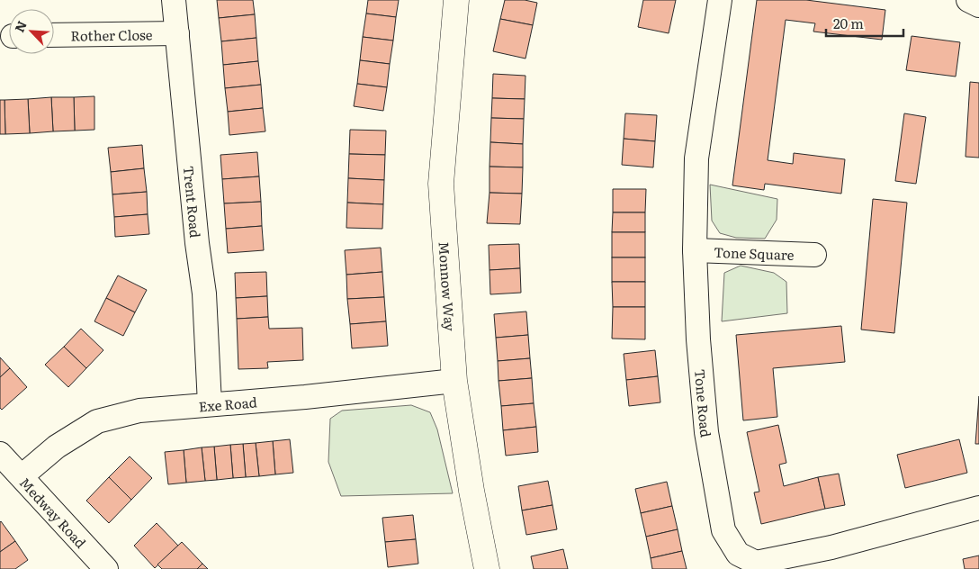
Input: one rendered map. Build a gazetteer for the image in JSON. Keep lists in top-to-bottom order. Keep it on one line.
{"streets":{"street":["Rother Close","Trent Road","Tone Square","Monnow Way","Exe Road","Tone Road","Medway Road"]},"crossings":[["Rother Close","Trent Road"],["Trent Road","Exe Road"],["Tone Square","Tone Road"],["Monnow Way","Exe Road"],["Exe Road","Medway Road"]],"scale_bar":"20 m","north":"top left"}
